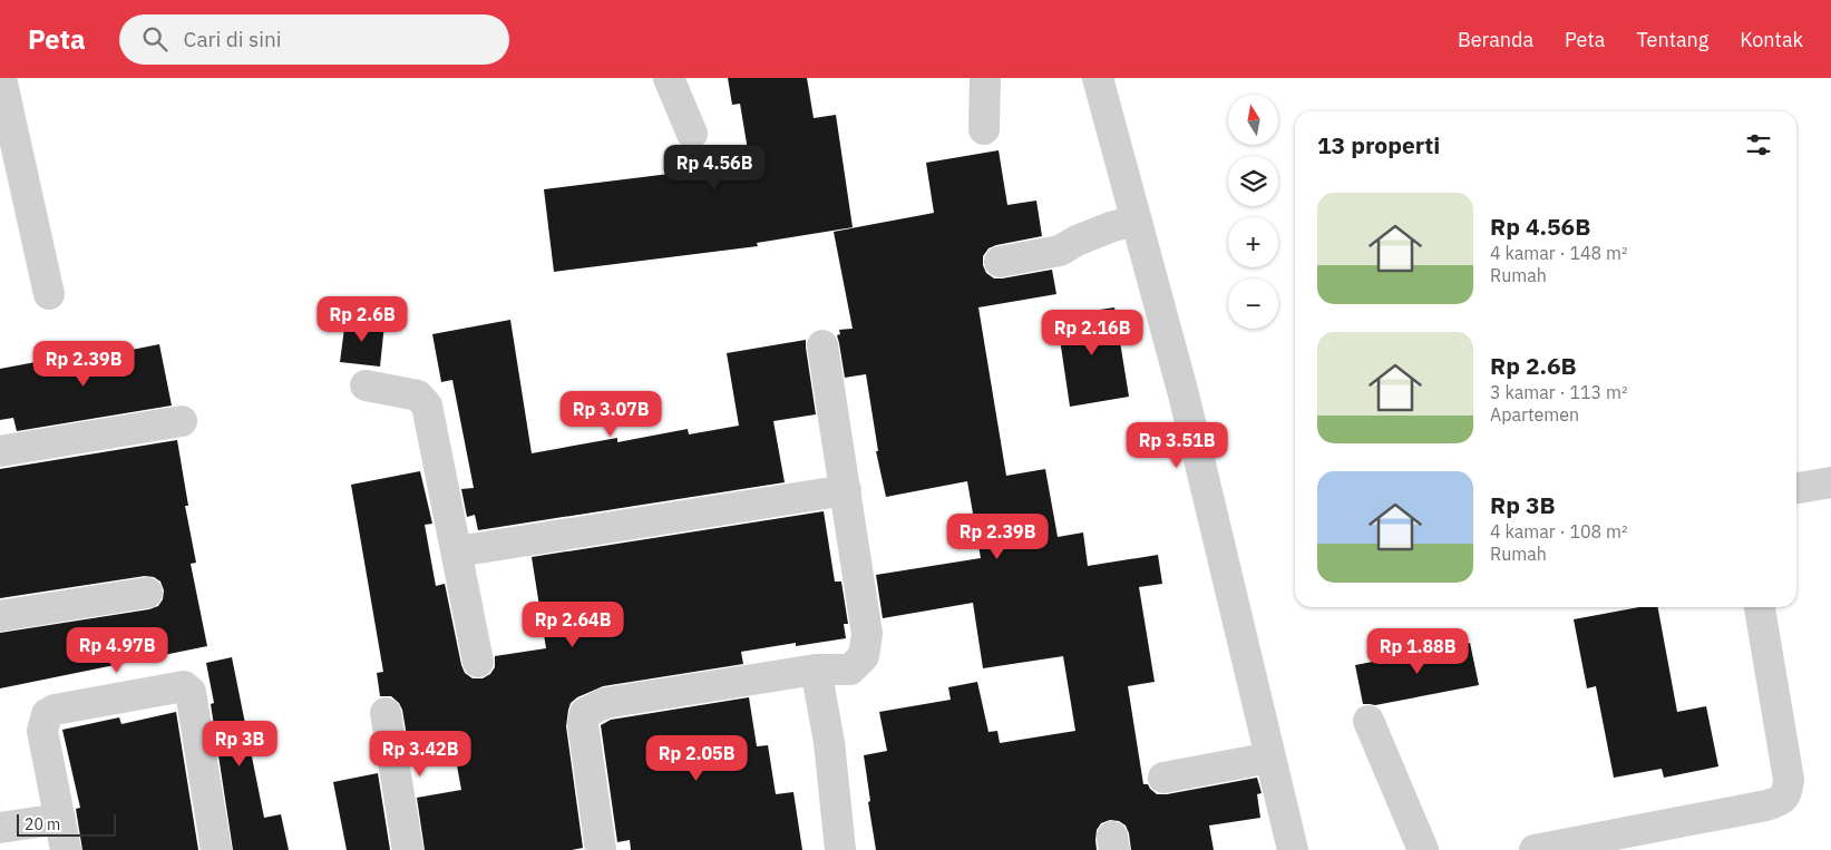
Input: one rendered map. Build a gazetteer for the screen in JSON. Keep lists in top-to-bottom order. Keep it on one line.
{"scale_bar":"20 m","north":"top","page":{"header":"Peta","search":"Cari di sini","nav":["Beranda","Peta","Tentang","Kontak"],"map_buttons":["+","−"],"heading":"13 properti","price":["Rp 4.56B","Rp 2.6B","Rp 2.16B","Rp 2.39B","Rp 3.07B","Rp 3.51B","Rp 2.39B","Rp 2.64B","Rp 4.97B","Rp 1.88B","Rp 3B","Rp 3.42B","Rp 2.05B"],"list":[{"name":"Rp 4.56B","note":"4 kamar · 148 m² · Rumah"},{"name":"Rp 2.6B","note":"3 kamar · 113 m² · Apartemen"},{"name":"Rp 3B","note":"4 kamar · 108 m² · Rumah"}],"scale":"20 m"}}
